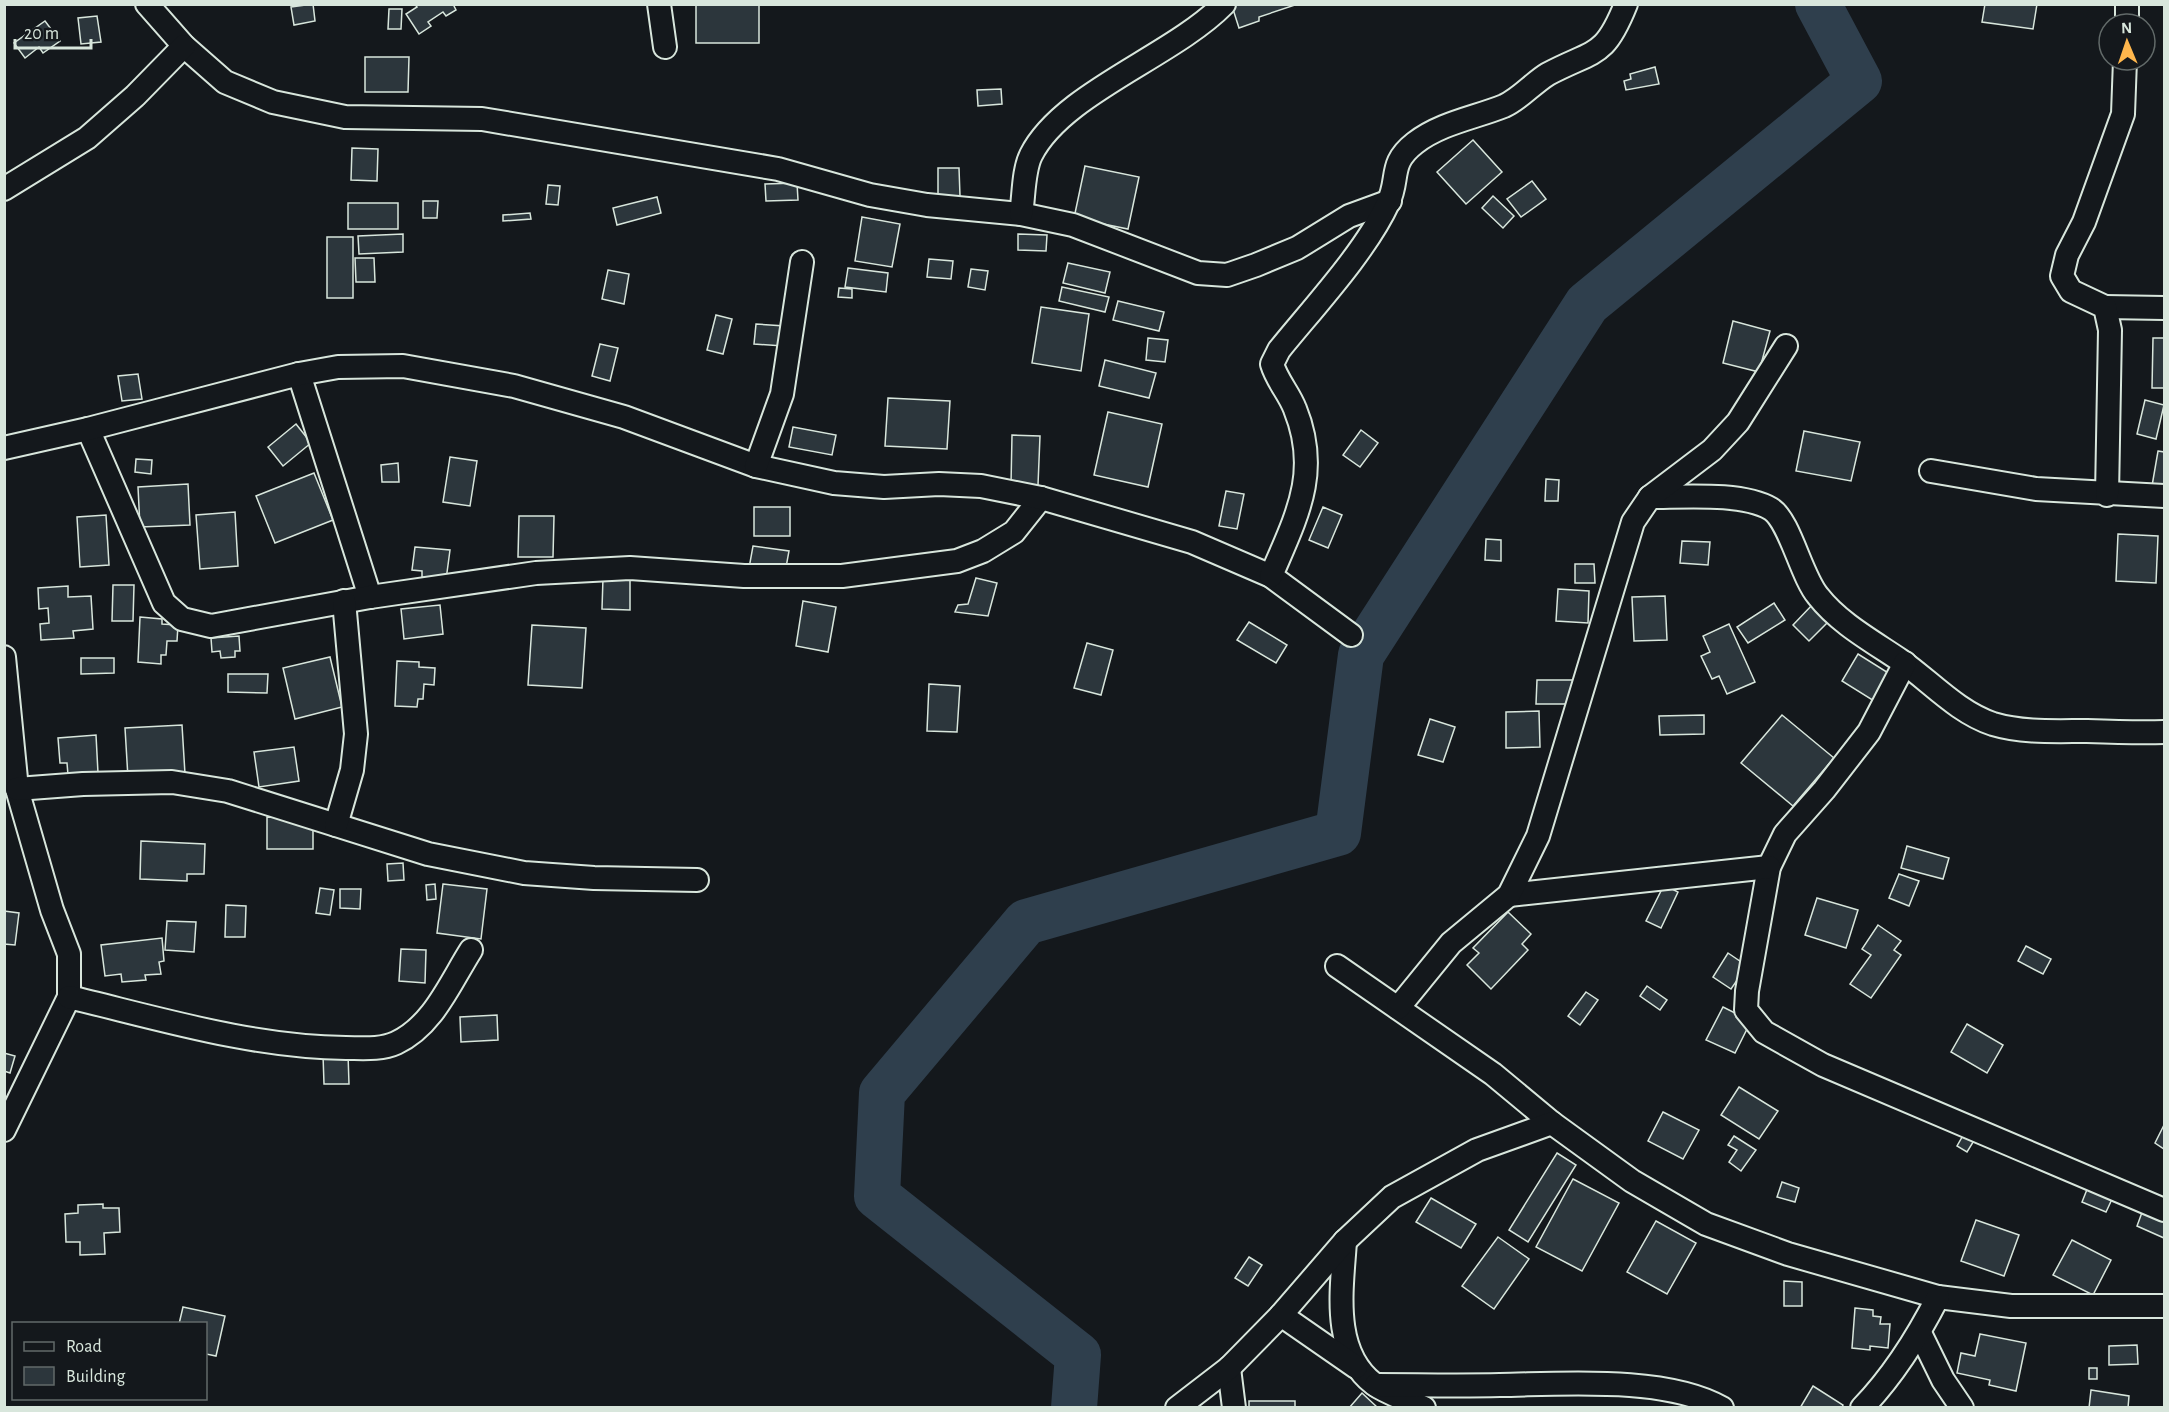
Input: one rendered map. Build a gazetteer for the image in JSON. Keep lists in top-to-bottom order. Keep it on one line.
{"legend":["Road","Building"],"scale_bar":"20 m","north":"top"}
